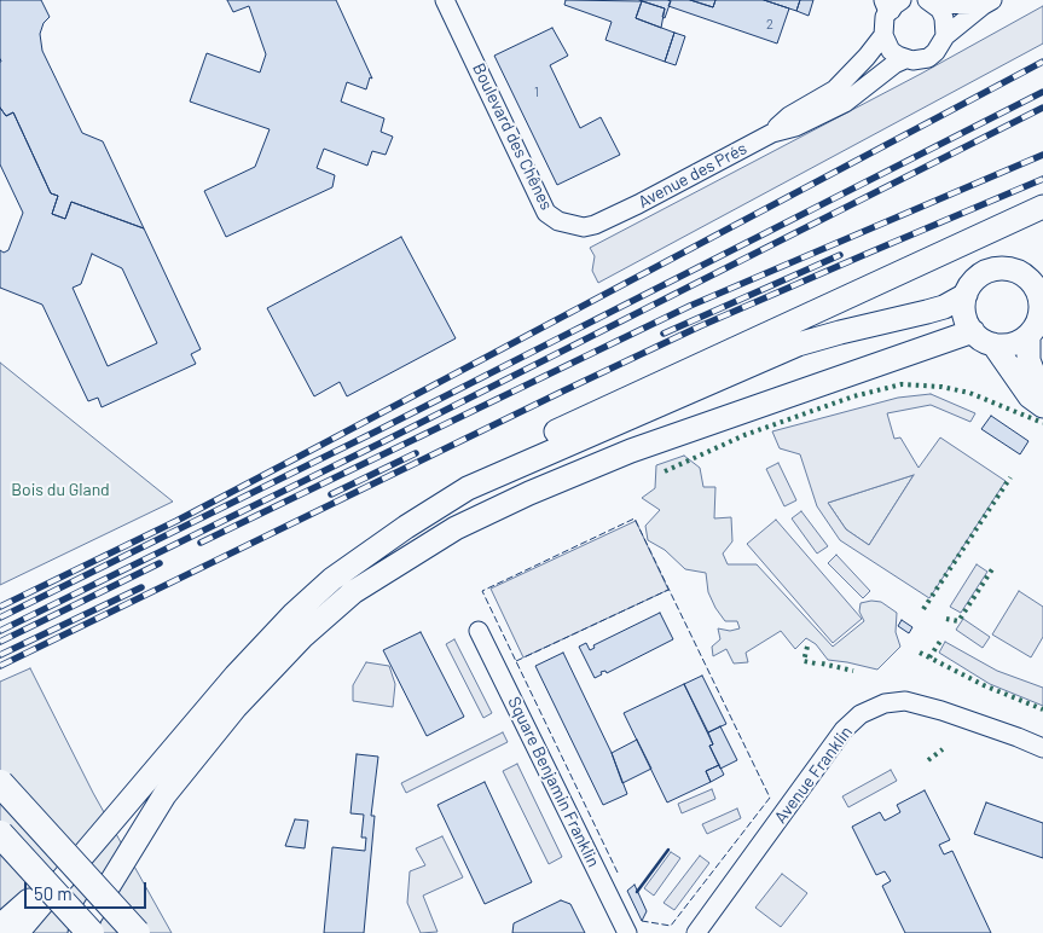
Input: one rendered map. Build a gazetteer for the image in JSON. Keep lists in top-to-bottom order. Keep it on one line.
{"streets":{"street":["Boulevard des Chênes","Avenue des Prés","Avenue Franklin","Square Benjamin Franklin"]},"crossings":[["Boulevard des Chênes","Avenue des Prés"]],"parks":["Bois du Gland"],"house_numbers":["2","1"],"scale_bar":"50 m"}
